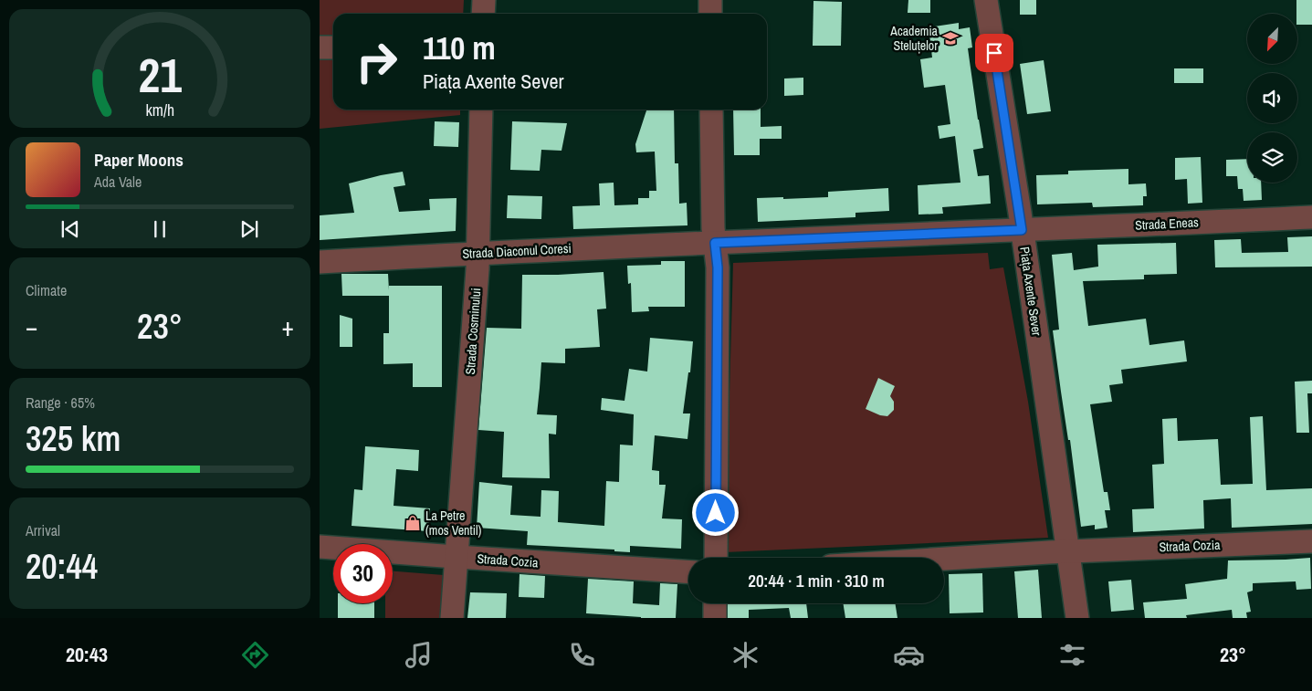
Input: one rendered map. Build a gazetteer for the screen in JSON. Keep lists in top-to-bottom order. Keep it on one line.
{"streets":{"street":["Strada Eneas","Strada Diaconul Coresi","Piața Axente Sever","Strada Cosminului","Strada Cozia"]},"crossings":[["Strada Eneas","Piața Axente Sever"],["Strada Diaconul Coresi","Piața Axente Sever"],["Strada Diaconul Coresi","Strada Cosminului"],["Piața Axente Sever","Strada Cozia"],["Strada Cosminului","Strada Cozia"]],"places":{"school or university":["Academia Steluțelor"],"shop":["La Petre (mos Ventil)"]},"north":"bottom left","page":{"turn":["110 m","Piața Axente Sever"],"song":["Paper Moons","Ada Vale"],"tile":["Climate",["Range · 65%","325 km"],["Arrival","20:44"]],"heat":["−","23°","+"],"limit":"30","trip":"20:44 · 1 min · 310 m","tabs":["20:43","23°"],"gauge":["21","km/h"]}}
